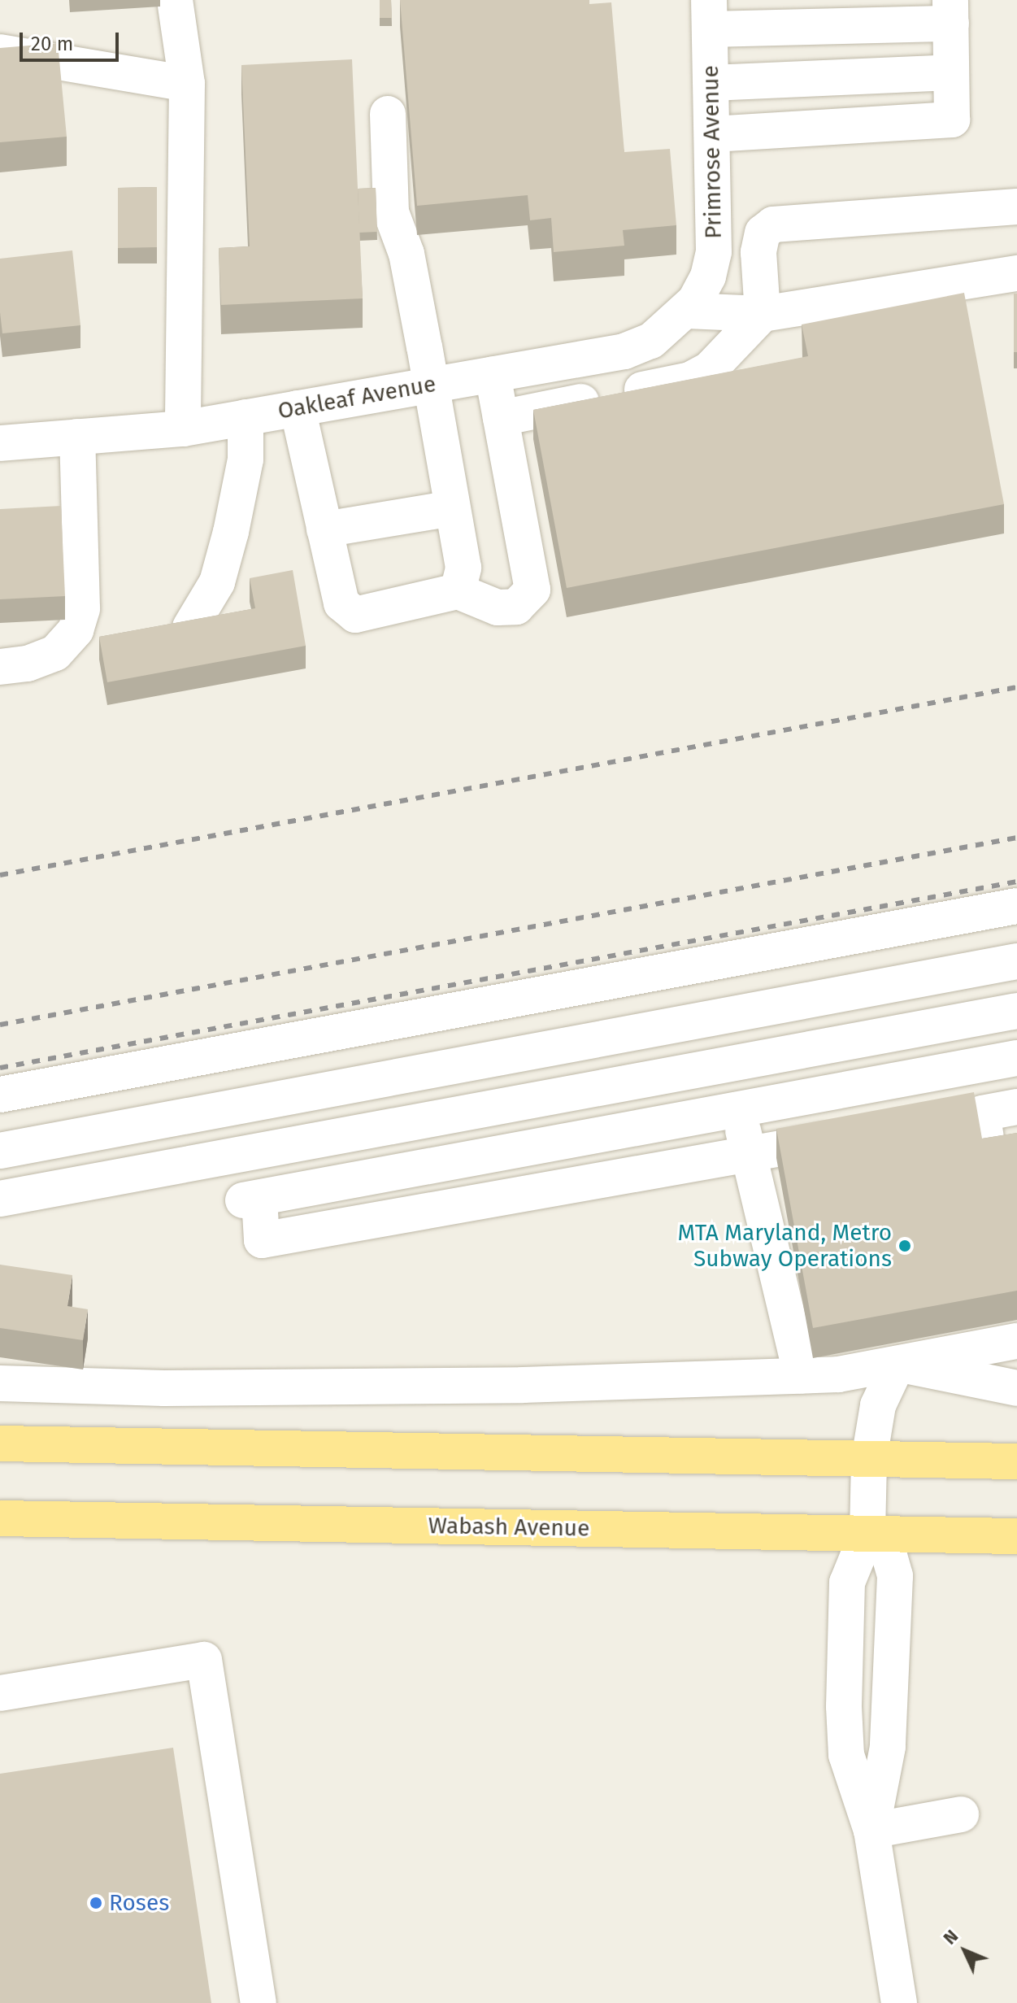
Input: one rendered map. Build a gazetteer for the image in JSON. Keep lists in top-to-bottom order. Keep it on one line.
{"streets":{"main road":["Wabash Avenue"],"street":["Primrose Avenue","Oakleaf Avenue"]},"crossings":[["Primrose Avenue","Oakleaf Avenue"]],"places":["MTA Maryland, Metro Subway Operations","Roses"],"scale_bar":"20 m","north":"top left"}
